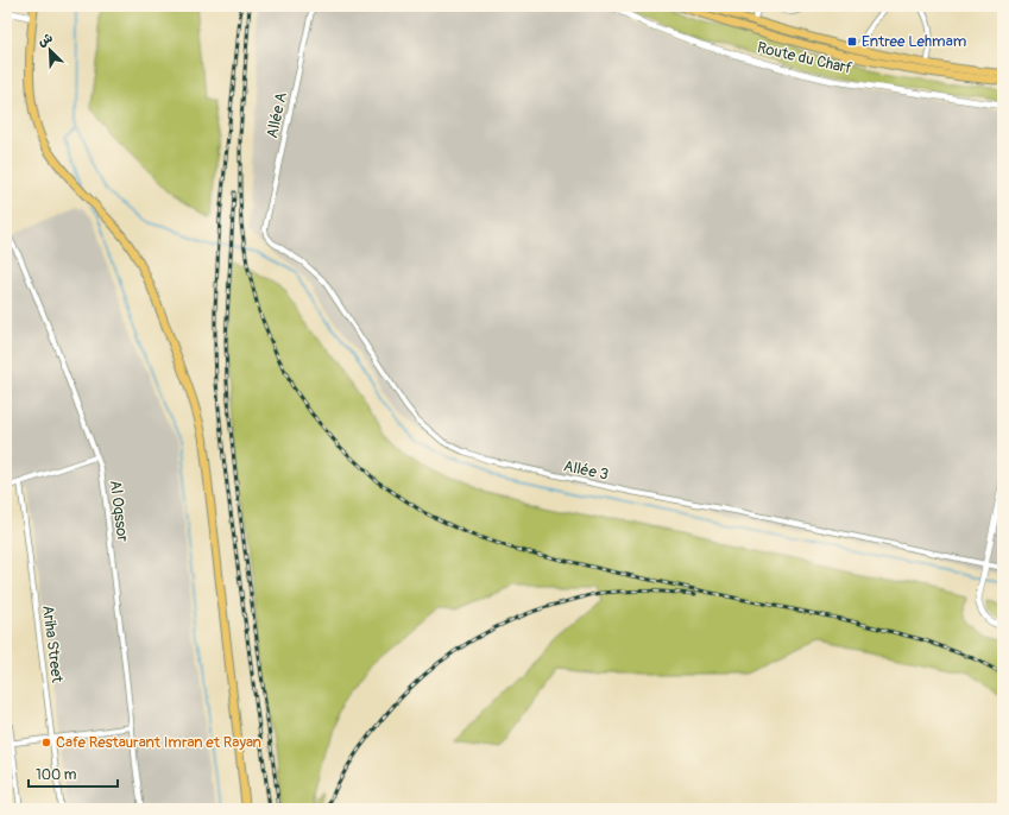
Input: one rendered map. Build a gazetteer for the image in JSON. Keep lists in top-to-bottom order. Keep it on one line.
{"streets":{"street":["Route du Charf","Allée A","Allée 3","Al Oqssor","Ariha Street"]},"crossings":[["Allée A","Allée 3"]],"places":{"transit":["Entree Lehmam"],"other":["Cafe Restaurant Imran et Rayan"]},"scale_bar":"100 m","north":"top left"}
